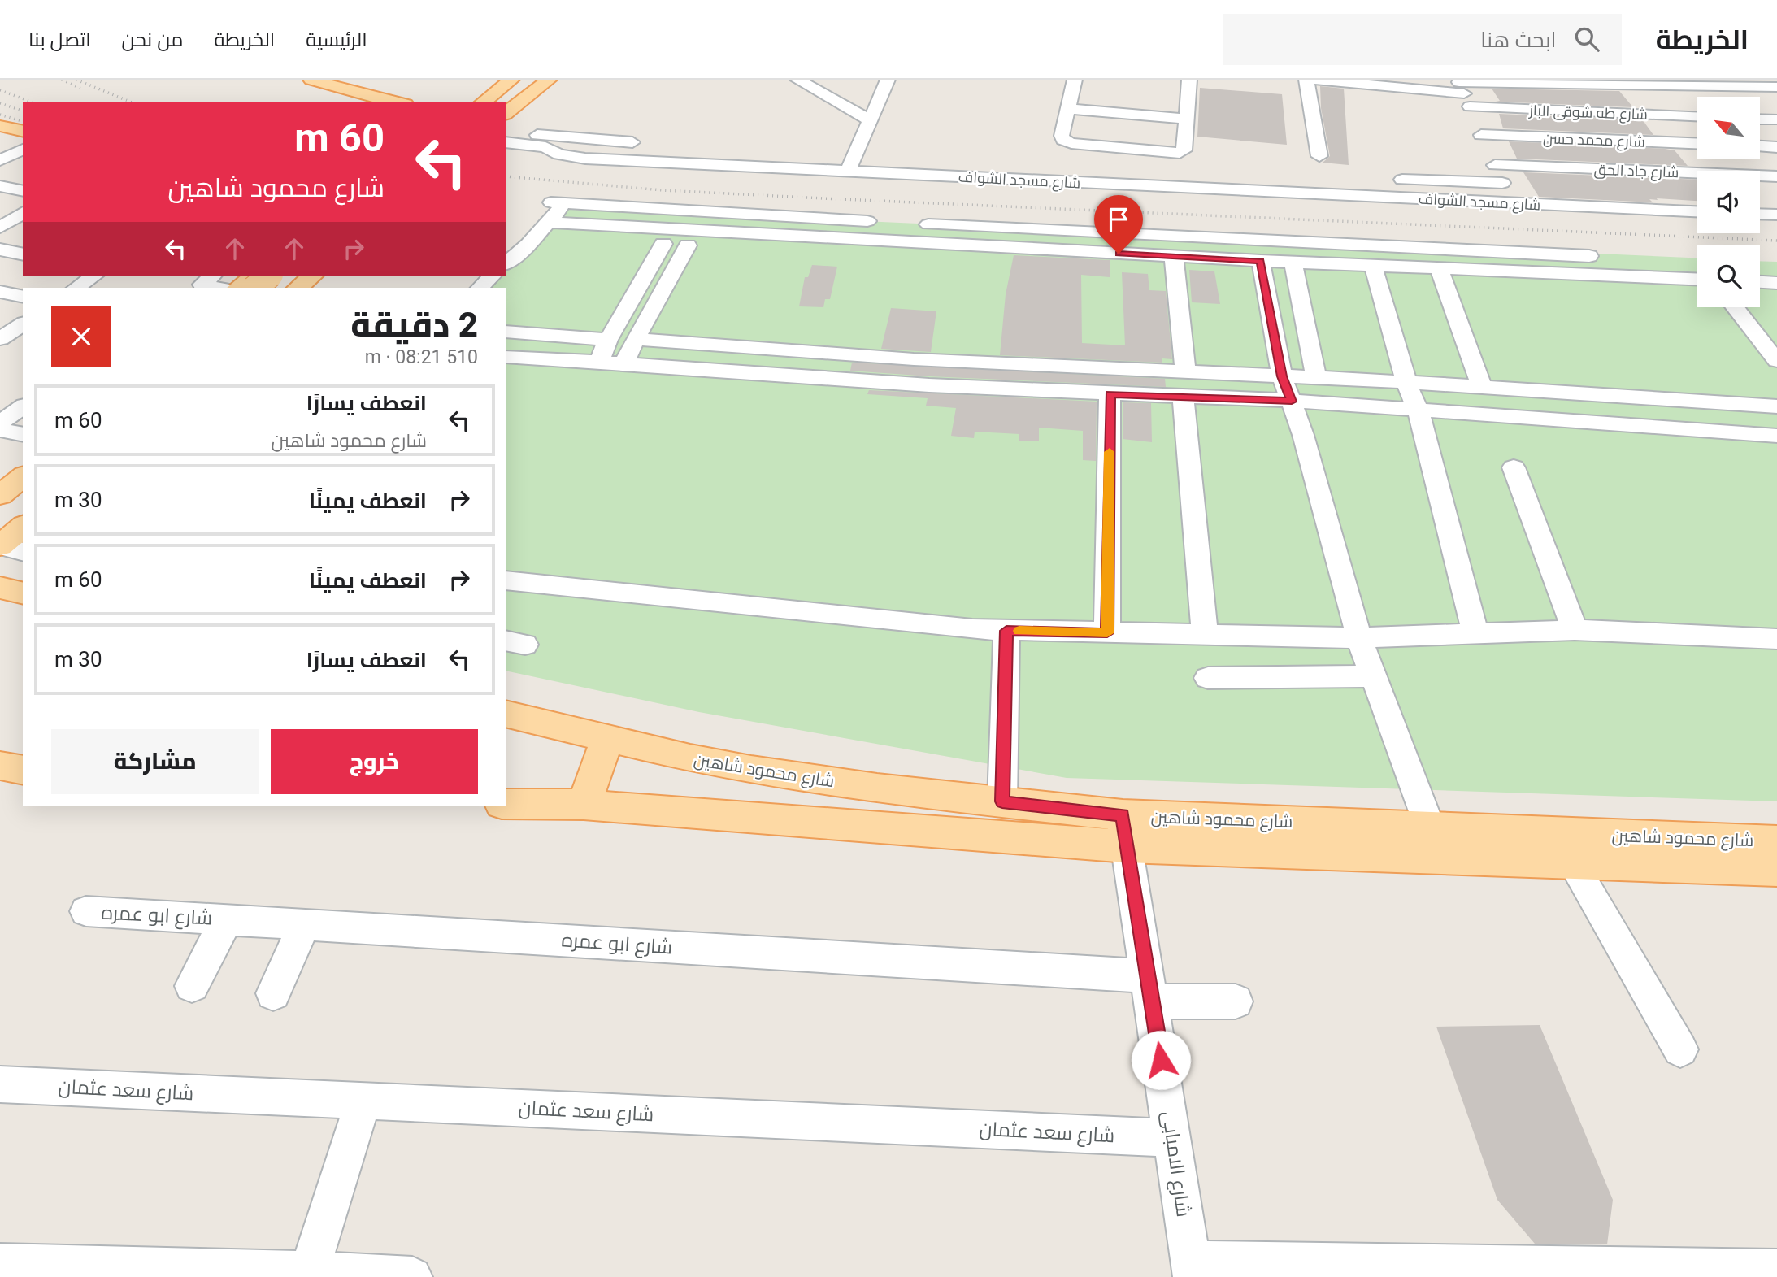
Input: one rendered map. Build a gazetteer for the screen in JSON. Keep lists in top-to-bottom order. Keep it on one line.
{"streets":{"main road":["شارع محمود شاهين"],"street":["شارع طه شوقى الباز","شارع محمد حسن","شارع جاد الحق","شارع مسجد الشواف","شارع ابو عمره","شارع سعد عثمان","شارع الامبابى"]},"crossings":[["شارع محمود شاهين","شارع الامبابى"],["شارع ابو عمره","شارع الامبابى"],["شارع سعد عثمان","شارع الامبابى"]],"north":"top left","page":{"header":"الخريطة","search":"ابحث هنا","nav":["الرئيسية","الخريطة","من نحن","اتصل بنا"],"turn":["60 m","شارع محمود شاهين"],"heading":["2 دقيقة","510 m · 08:21"],"list":[{"name":"انعطف يسارًا","note":"شارع محمود شاهين","value":"60 m"},{"name":"انعطف يمينًا","value":"30 m"},{"name":"انعطف يمينًا","value":"60 m"},{"name":"انعطف يسارًا","value":"30 m"}],"buttons":["خروج","مشاركة"]}}
